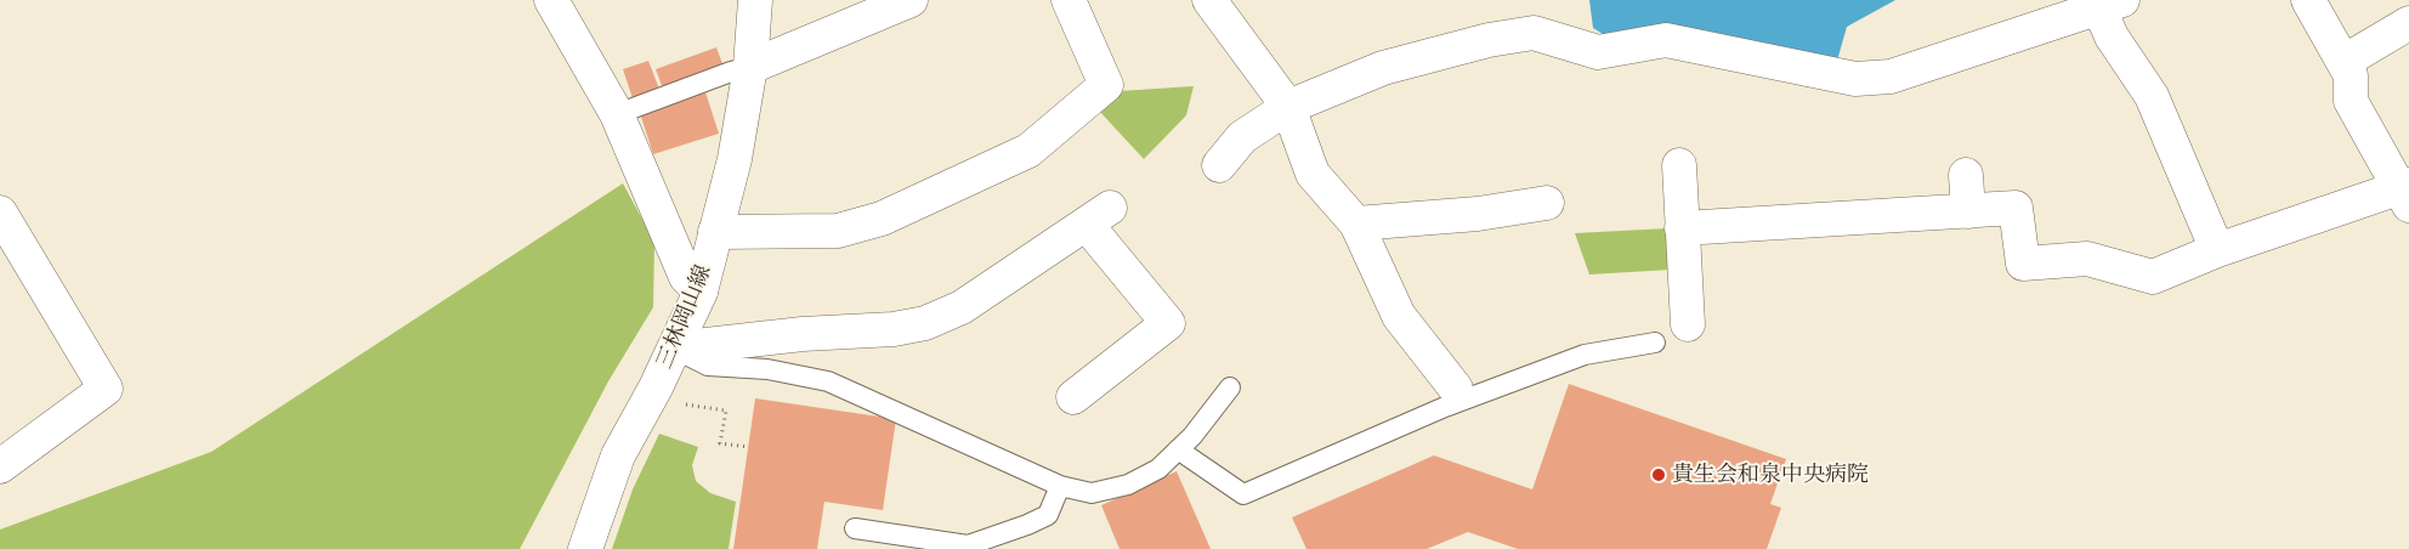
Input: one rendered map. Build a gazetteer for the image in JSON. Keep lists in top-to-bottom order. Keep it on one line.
{"streets":{"street":["三林岡山線"]},"places":["貴生会和泉中央病院"]}
